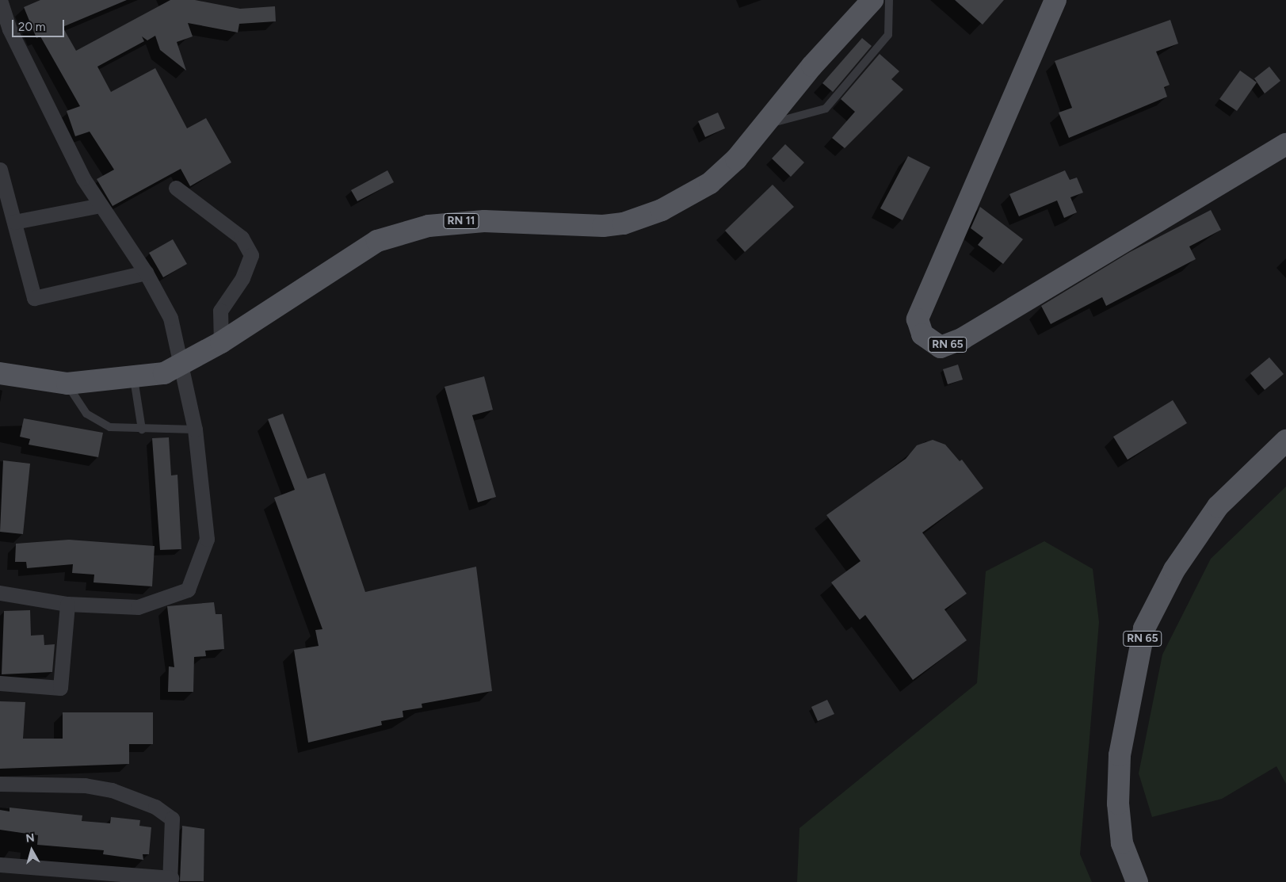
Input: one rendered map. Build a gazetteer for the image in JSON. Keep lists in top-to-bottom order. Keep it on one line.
{"streets":{"main road":["RN 11","RN 65"]},"scale_bar":"20 m","north":"top"}
